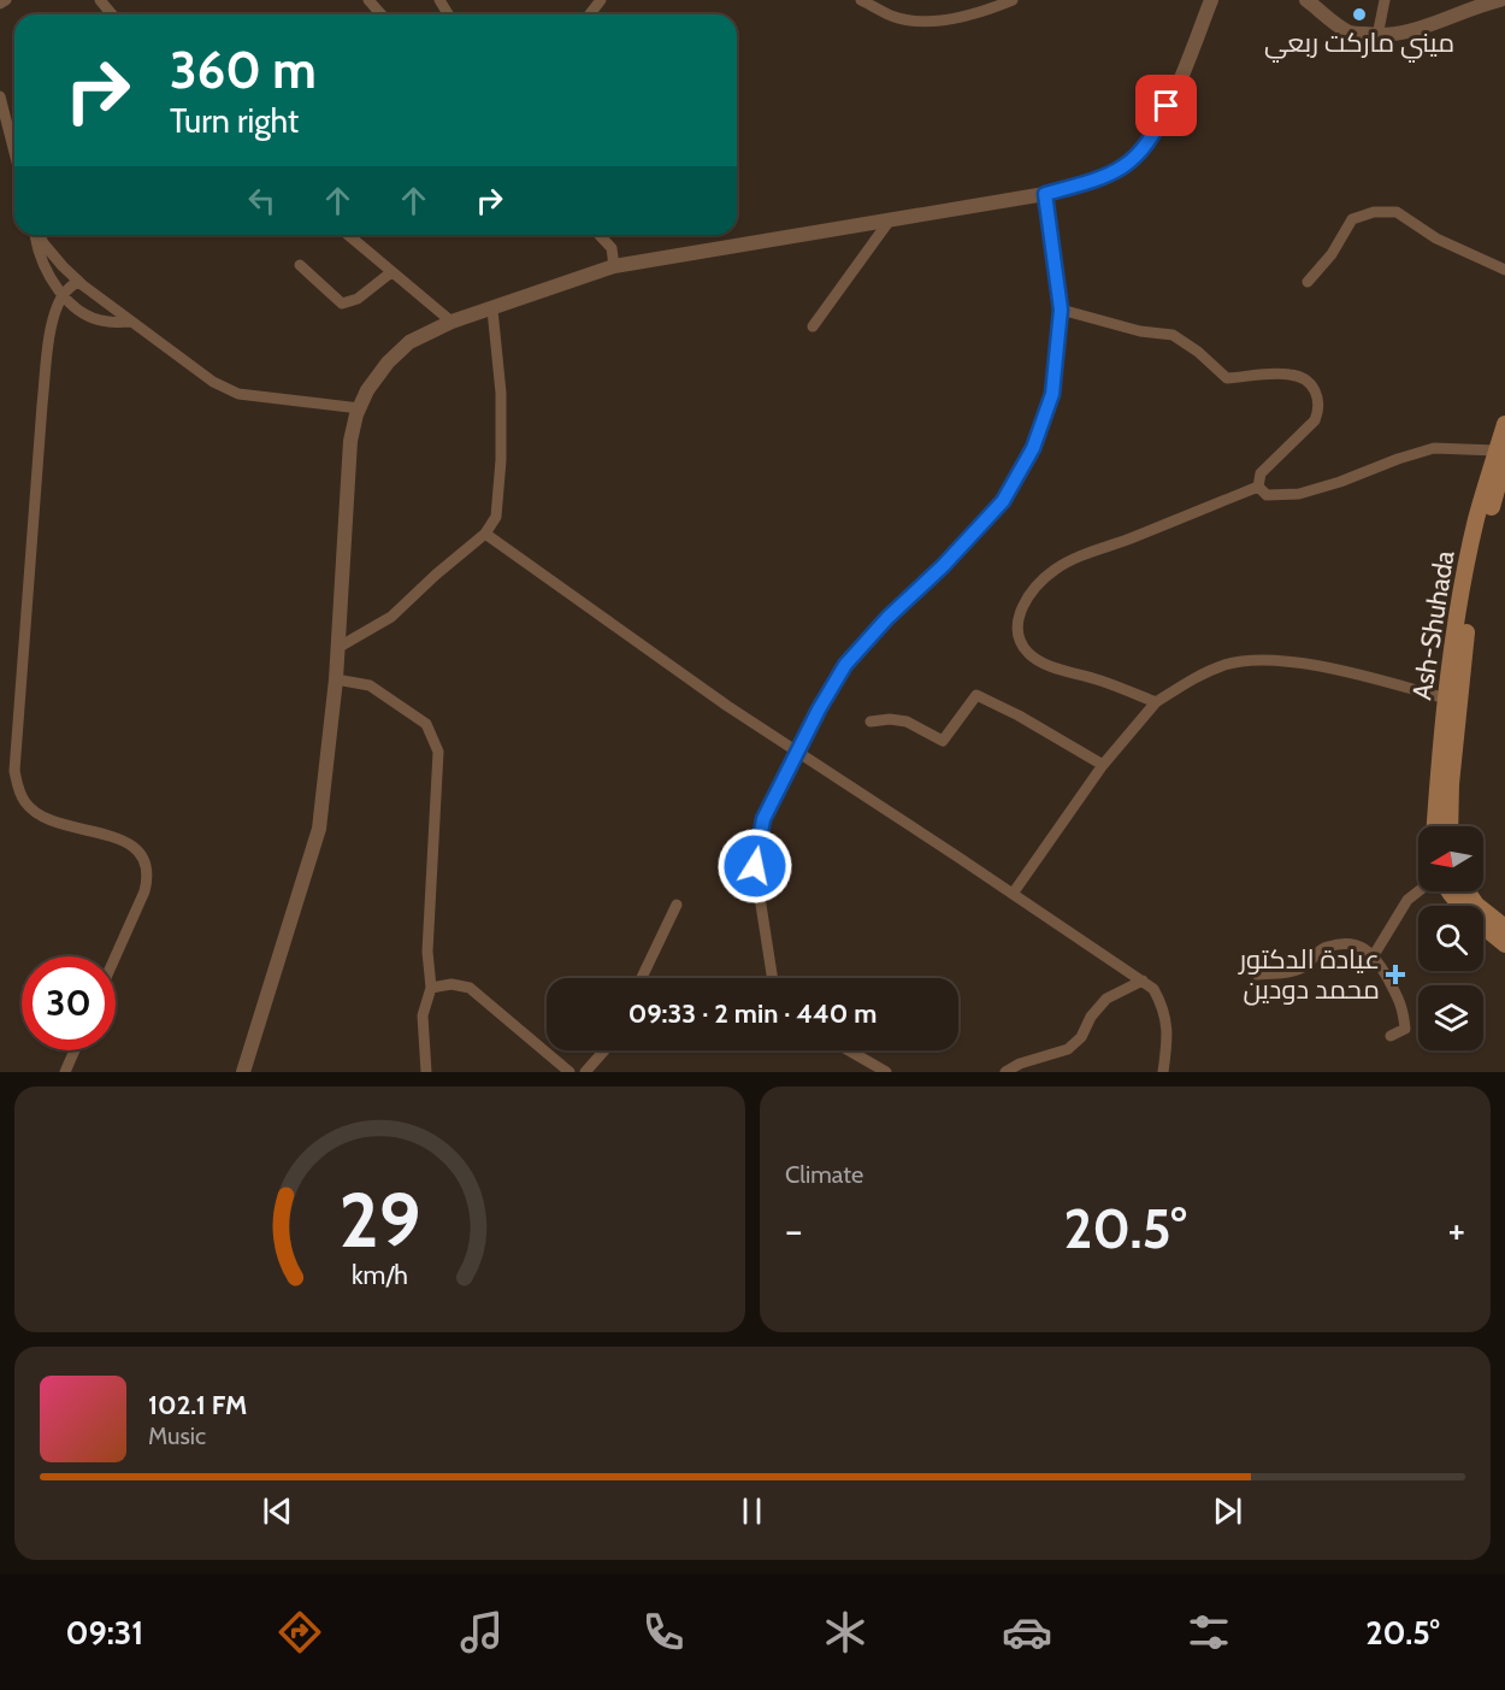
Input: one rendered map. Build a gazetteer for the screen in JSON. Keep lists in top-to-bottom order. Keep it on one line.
{"streets":{"main road":["Ash-Shuhada"]},"places":{"other":["ميني ماركت ربعي"],"health":["عيادة الدكتور محمد دودين"]},"north":"left","page":{"turn":["360 m","Turn right"],"limit":"30","trip":"09:33 · 2 min · 440 m","tile":"Climate","heat":["−","20.5°","+"],"song":["102.1 FM","Music"],"tabs":["09:31","20.5°"],"gauge":["29","km/h"]}}
